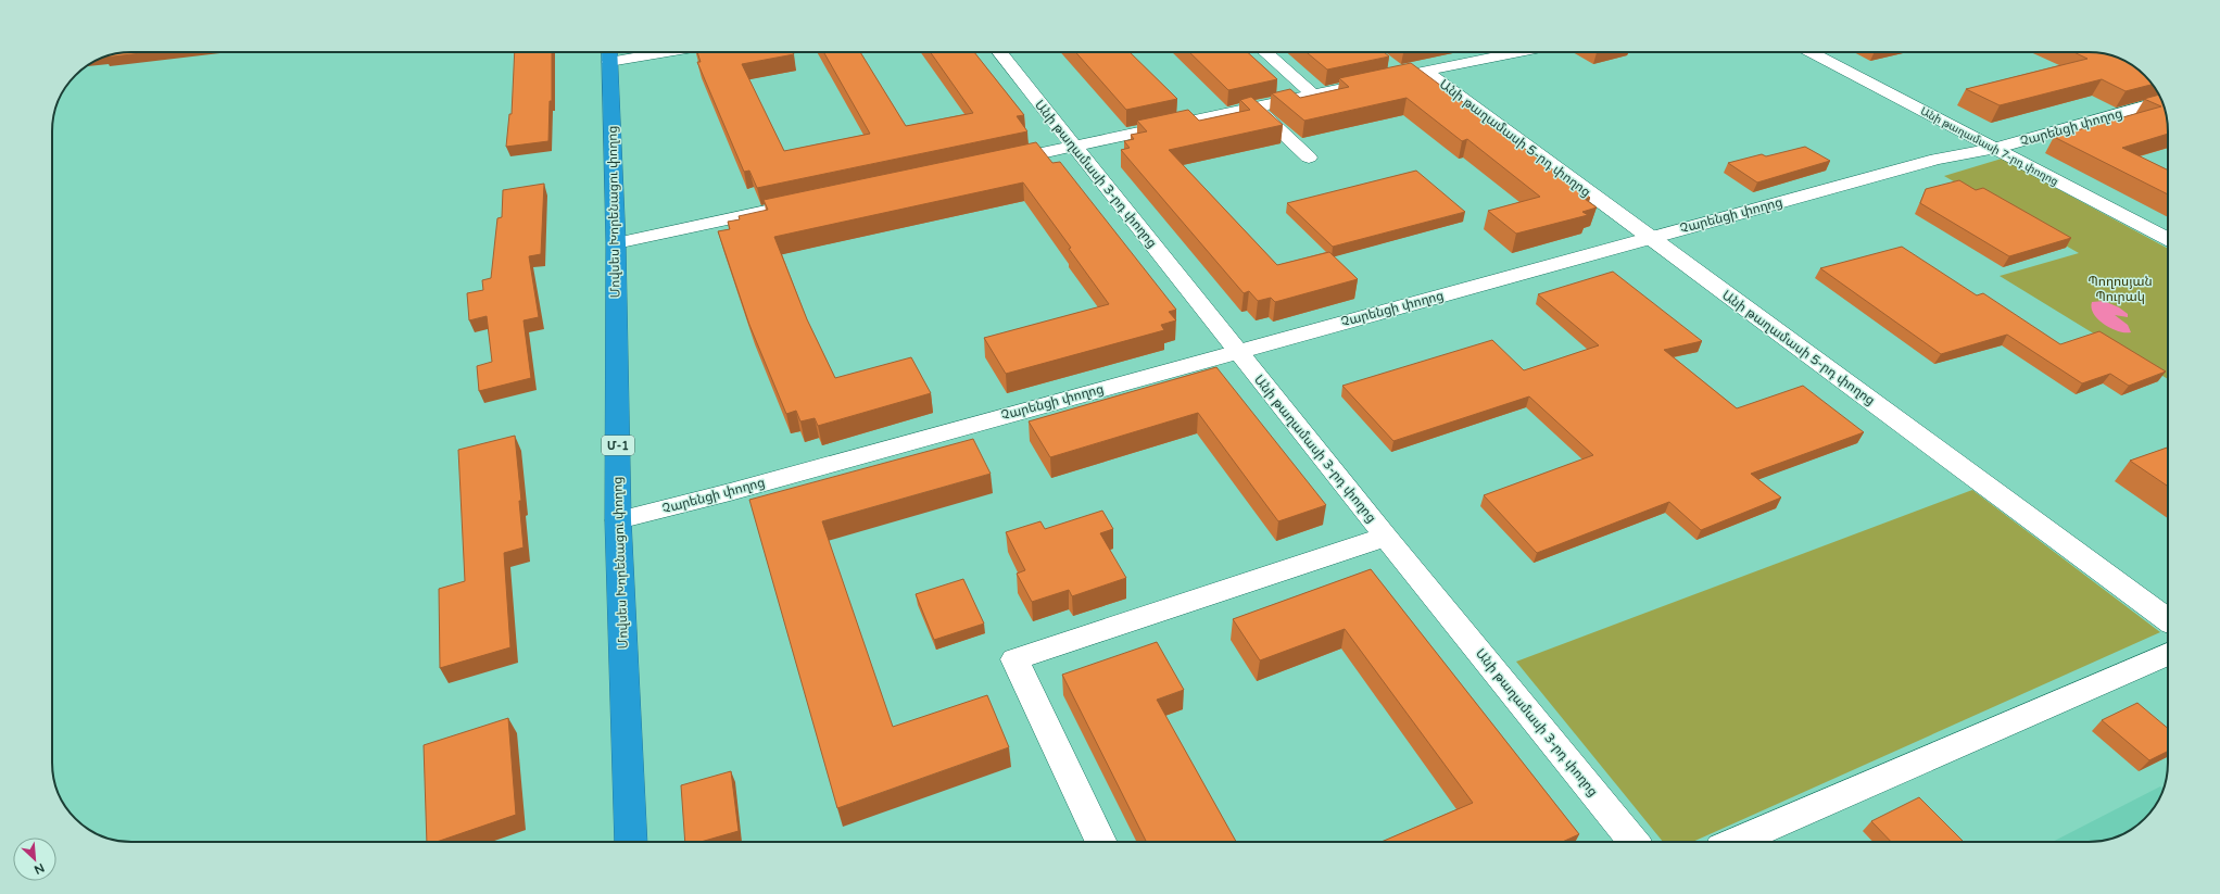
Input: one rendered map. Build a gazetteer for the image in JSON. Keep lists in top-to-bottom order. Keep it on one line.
{"streets":{"highway":["Մովսես Խորենացու փողոց","Մ-1"],"street":["Չարենցի փողոց","Անի թաղամասի 5-րդ փողոց","Անի թաղամասի 7-րդ փողոց","Անի թաղամասի 3-րդ փողոց"]},"crossings":[["Չարենցի փողոց","Անի թաղամասի 5-րդ փողոց"],["Չարենցի փողոց","Անի թաղամասի 7-րդ փողոց"],["Չարենցի փողոց","Անի թաղամասի 3-րդ փողոց"],["Չարենցի փողոց","Մովսես Խորենացու փողոց"]],"parks":["Պողոսյան Պուրակ"],"north":"bottom right"}
